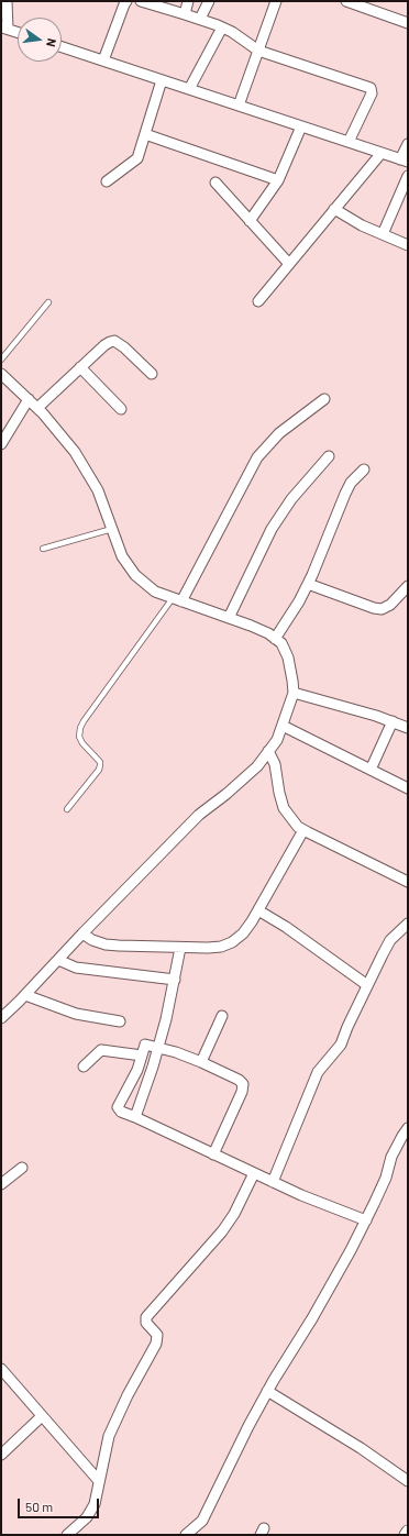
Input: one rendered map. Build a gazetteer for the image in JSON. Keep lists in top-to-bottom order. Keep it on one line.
{"scale_bar":"50 m","north":"right"}
